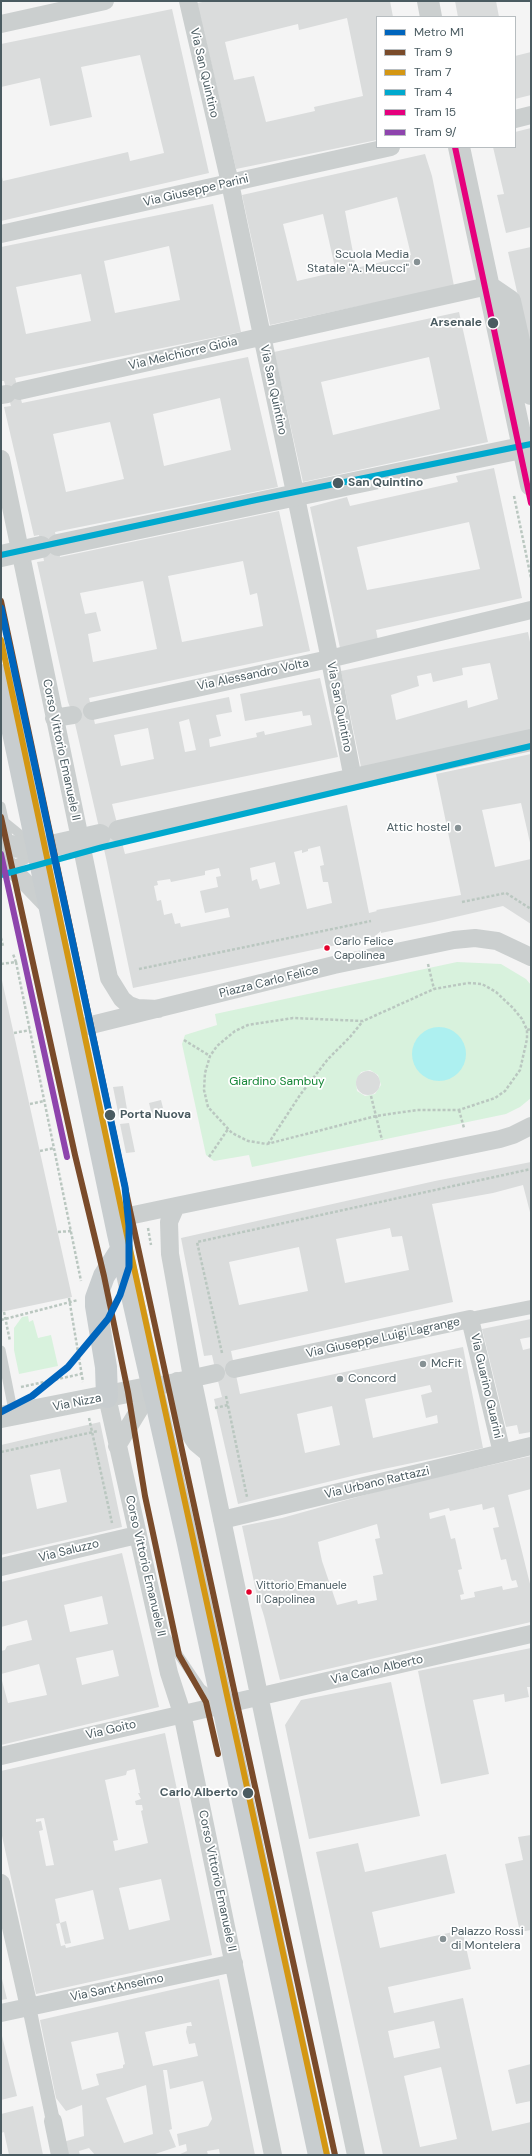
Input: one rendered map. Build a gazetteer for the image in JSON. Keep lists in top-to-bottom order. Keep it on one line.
{"streets":{"street":["Via San Quintino","Via Giuseppe Parini","Via Melchiorre Gioia","Via Alessandro Volta","Corso Vittorio Emanuele II","Piazza Carlo Felice","Via Giuseppe Luigi Lagrange","Via Guarino Guarini","Via Nizza","Via Urbano Rattazzi","Via Saluzzo","Via Carlo Alberto","Via Goito","Via Sant'Anselmo"]},"crossings":[["Via San Quintino","Via Giuseppe Parini"],["Via San Quintino","Via Melchiorre Gioia"],["Via San Quintino","Via Alessandro Volta"],["Corso Vittorio Emanuele II","Piazza Carlo Felice"],["Corso Vittorio Emanuele II","Via Nizza"],["Corso Vittorio Emanuele II","Via Saluzzo"],["Corso Vittorio Emanuele II","Via Goito"],["Corso Vittorio Emanuele II","Via Sant'Anselmo"],["Via Giuseppe Luigi Lagrange","Via Guarino Guarini"],["Via Guarino Guarini","Via Urbano Rattazzi"],["Via Carlo Alberto","Via Goito"]],"parks":["Giardino Sambuy"],"places":["Scuola Media Statale \"A. Meucci\"","Arsenale","San Quintino","Attic hostel","Carlo Felice Capolinea","Porta Nuova","McFit","Concord","Vittorio Emanuele II Capolinea","Carlo Alberto","Palazzo Rossi di Montelera"],"lines":["tram line 15","tram line 4","tram line 9","metro line M1","tram line 7","tram line 9/"],"legend":["Metro M1","Tram 9","Tram 7","Tram 4","Tram 15","Tram 9/"]}
